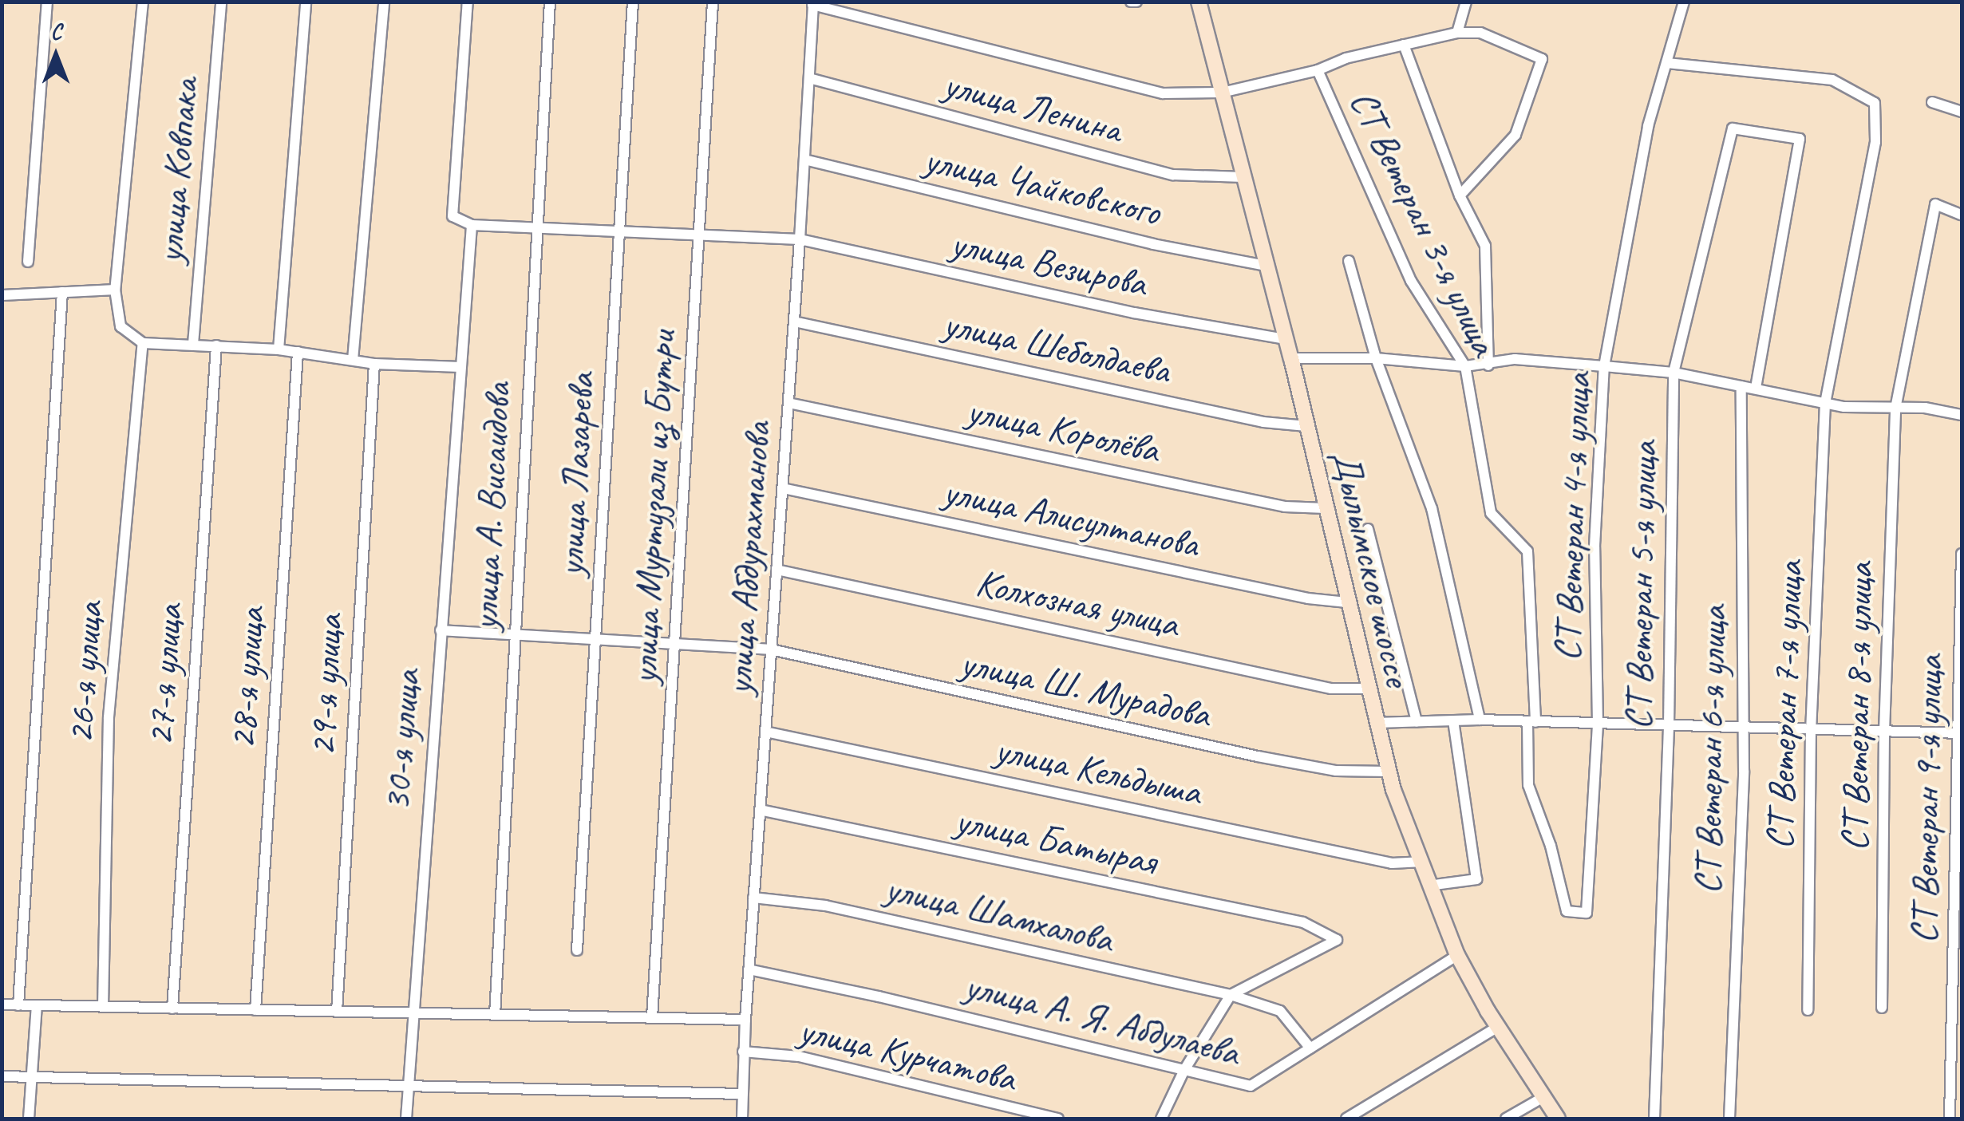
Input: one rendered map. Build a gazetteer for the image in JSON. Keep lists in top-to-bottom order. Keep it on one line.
{"streets":{"main road":["Дылымское шоссе"],"street":["улица Ленина","улица Ковпака","улица Чайковского","СТ Ветеран 3-я улица","улица Везирова","улица Шеболдаева","улица Королёва","улица Лазарева","улица А. Висаидова","улица Муртузали из Бутри","СТ Ветеран 4-я улица","улица Алисултанова","улица Абдурахманова","СТ Ветеран 5-я улица","Колхозная улица","26-я улица","27-я улица","28-я улица","29-я улица","улица Ш. Мурадова","СТ Ветеран 7-я улица","СТ Ветеран 8-я улица","30-я улица","СТ Ветеран 6-я улица","улица Кельдыша","СТ Ветеран 9-я улица","улица Батырая","улица Шамхалова","улица А. Я. Абдулаева","улица Курчатова"]},"crossings":[["улица Ленина","улица Абдурахманова"],["улица Ленина","Дылымское шоссе"],["улица Чайковского","улица Абдурахманова"],["улица Чайковского","Дылымское шоссе"],["СТ Ветеран 3-я улица","СТ Ветеран 4-я улица"],["улица Везирова","улица Лазарева"],["улица Везирова","улица А. Висаидова"],["улица Везирова","улица Муртузали из Бутри"],["улица Везирова","улица Абдурахманова"],["улица Везирова","Дылымское шоссе"],["улица Везирова","30-я улица"],["улица Шеболдаева","улица Абдурахманова"],["улица Шеболдаева","Дылымское шоссе"],["улица Королёва","улица Абдурахманова"],["улица Королёва","Дылымское шоссе"],["улица Лазарева","улица Ш. Мурадова"],["улица А. Висаидова","улица Ш. Мурадова"],["улица Муртузали из Бутри","улица Ш. Мурадова"],["СТ Ветеран 4-я улица","СТ Ветеран 7-я улица"],["улица Алисултанова","улица Абдурахманова"],["улица Алисултанова","Дылымское шоссе"],["улица Абдурахманова","Колхозная улица"],["улица Абдурахманова","улица Ш. Мурадова"],["улица Абдурахманова","улица Кельдыша"],["улица Абдурахманова","улица Батырая"],["улица Абдурахманова","улица Шамхалова"],["улица Абдурахманова","улица А. Я. Абдулаева"],["улица Абдурахманова","улица Курчатова"],["Дылымское шоссе","Колхозная улица"],["Дылымское шоссе","улица Ш. Мурадова"],["Дылымское шоссе","улица Кельдыша"],["Дылымское шоссе","улица А. Я. Абдулаева"],["улица Ш. Мурадова","30-я улица"],["улица Батырая","улица Шамхалова"],["улица Шамхалова","улица А. Я. Абдулаева"]],"north":"top"}
